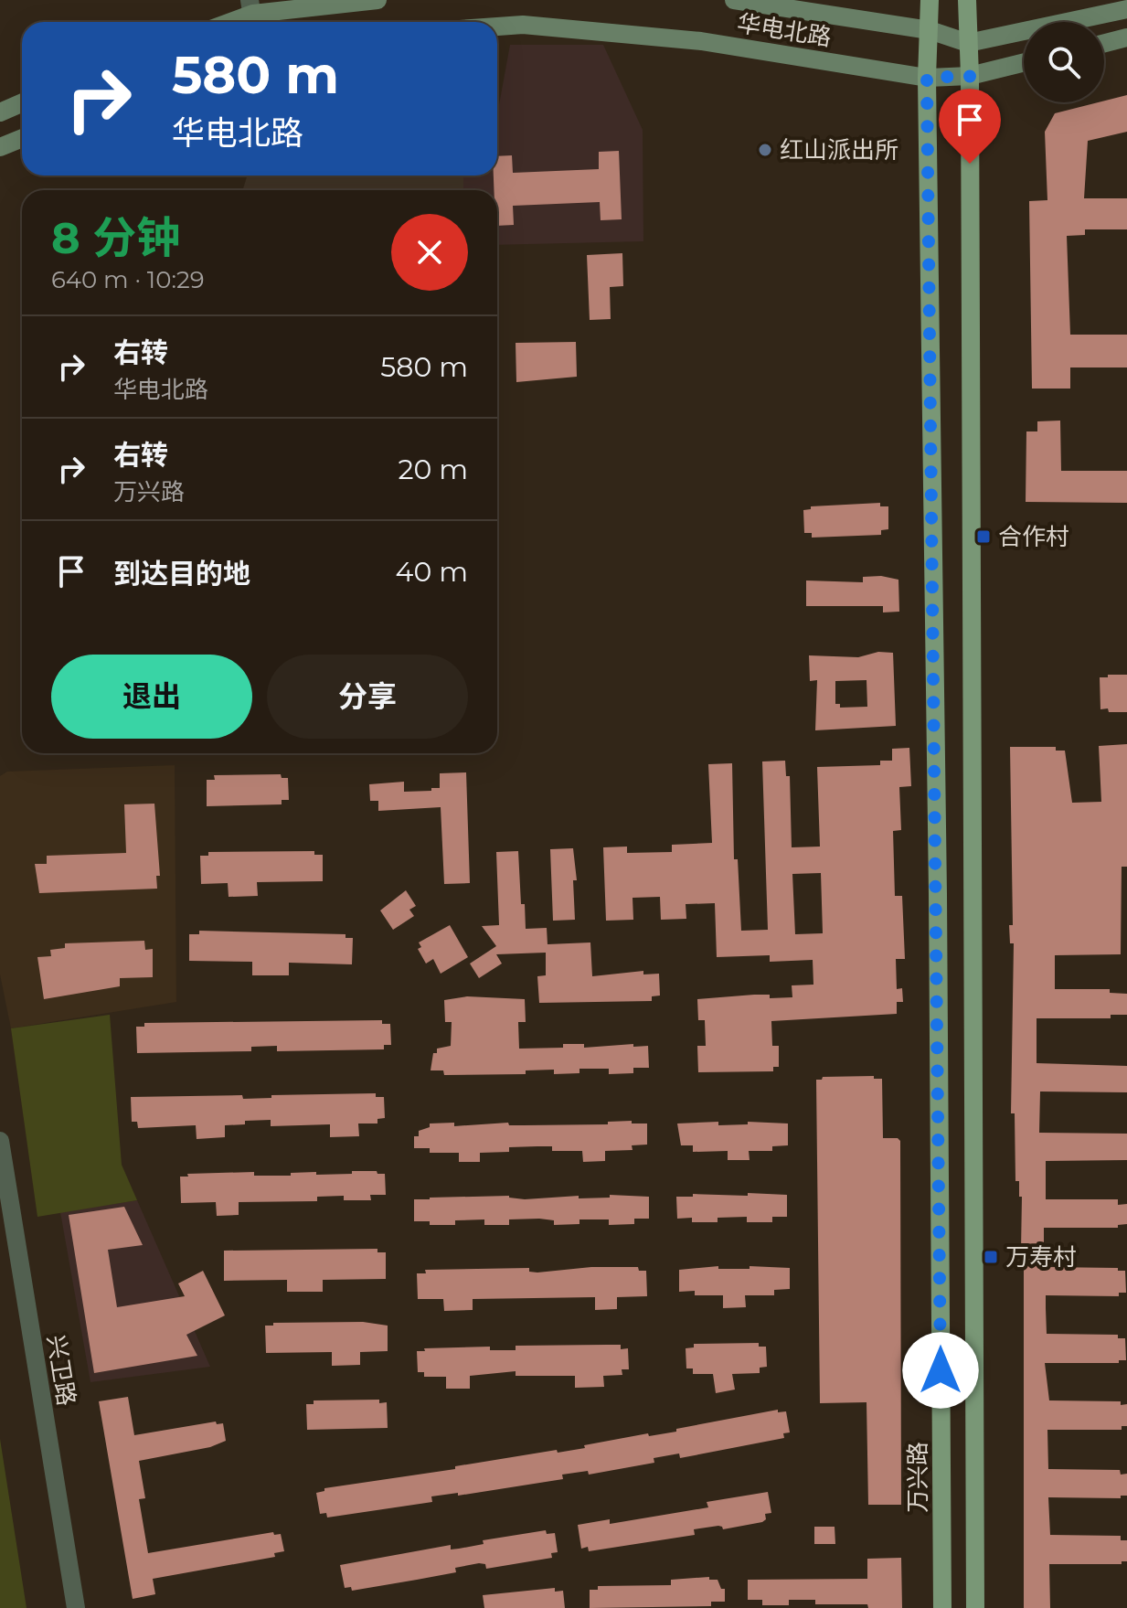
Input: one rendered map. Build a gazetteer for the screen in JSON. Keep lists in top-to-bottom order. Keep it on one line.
{"streets":{"main road":["华电北路","万兴路"],"street":["兴卫路"]},"crossings":[["华电北路","万兴路"]],"places":{"other":["红山派出所"],"transit":["合作村","万寿村"]},"page":{"turn":["580 m","华电北路"],"heading":["8 分钟","640 m · 10:29"],"list":[{"name":"右转","note":"华电北路","value":"580 m"},{"name":"右转","note":"万兴路","value":"20 m"},{"name":"到达目的地","value":"40 m"}],"buttons":["退出","分享"]}}
